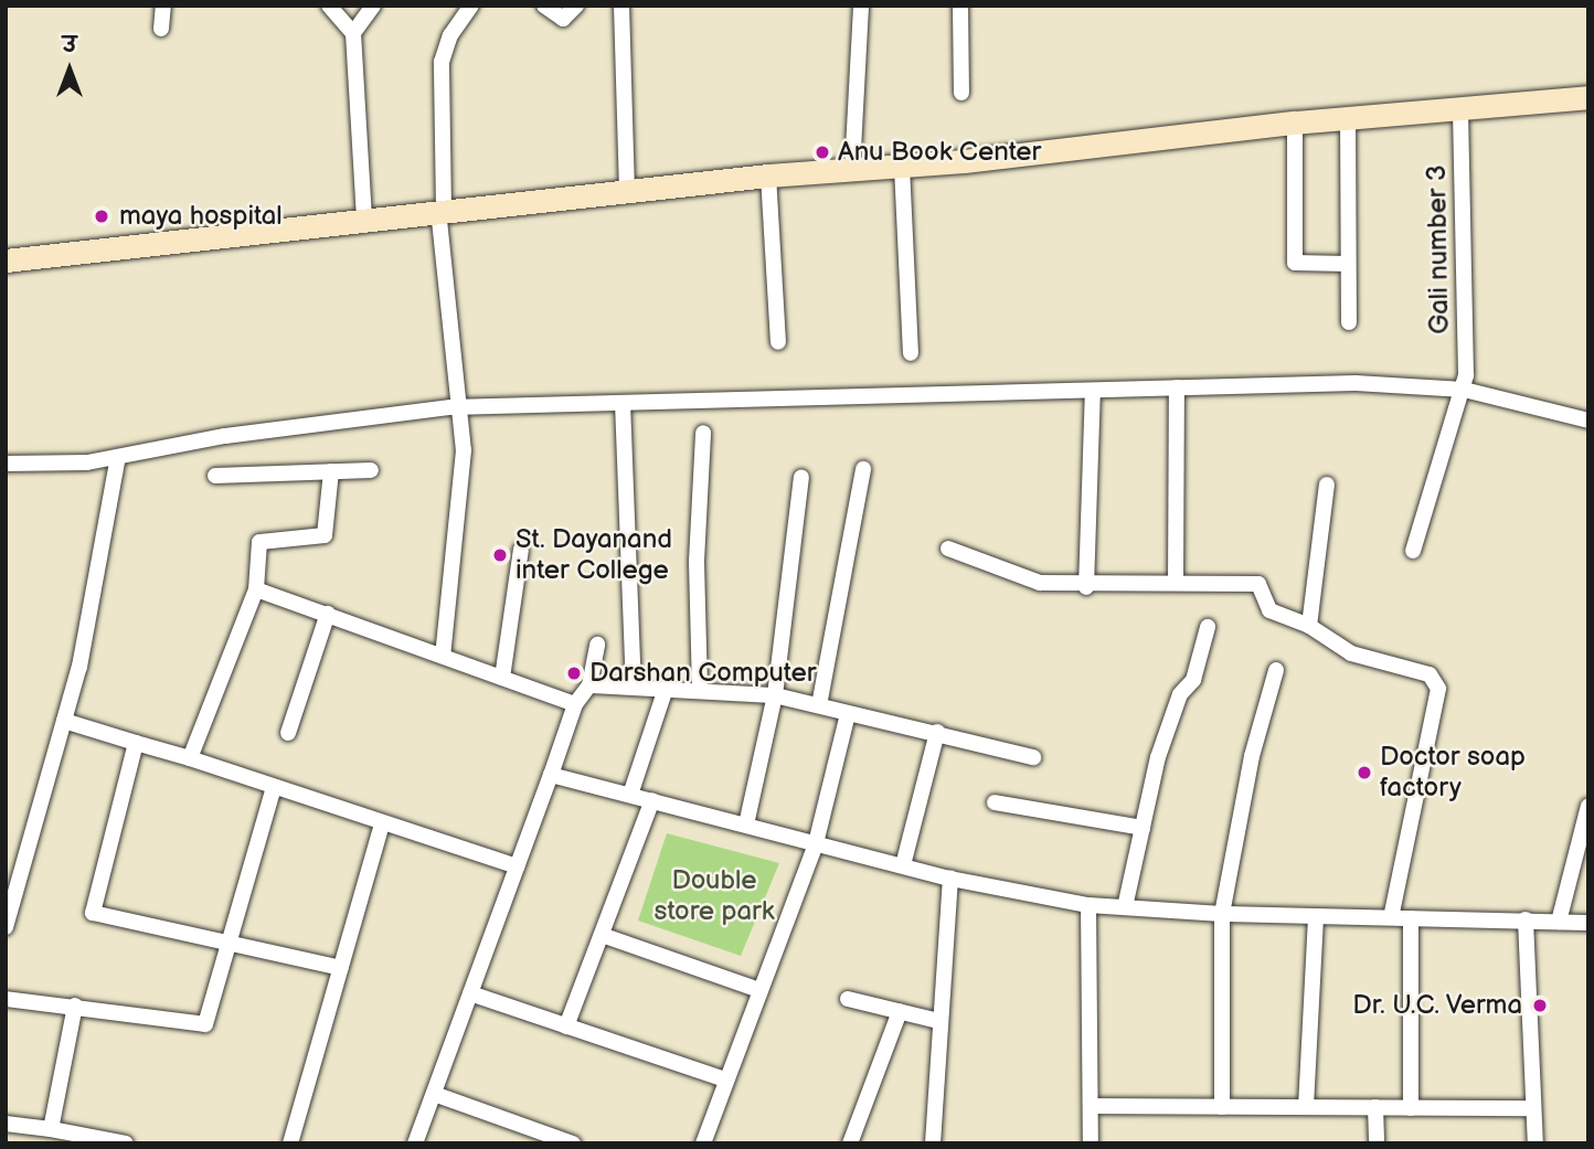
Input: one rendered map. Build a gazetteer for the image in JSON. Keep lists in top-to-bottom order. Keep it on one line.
{"streets":{"street":["Gali number 3"]},"parks":["Double store park"],"places":["Anu Book Center","maya hospital","St. Dayanand inter College","Darshan Computer","Doctor soap factory","Dr. U.C. Verma"],"north":"top"}
